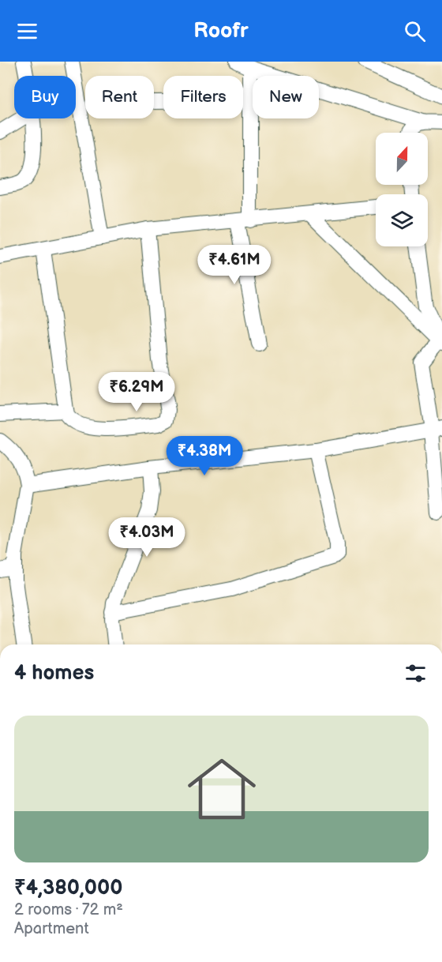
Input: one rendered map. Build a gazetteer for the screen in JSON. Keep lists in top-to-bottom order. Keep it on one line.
{"north":"top","page":{"header":"Roofr","chip":["Buy","Rent","Filters","New"],"price":["₹4.61M","₹6.29M","₹4.38M","₹4.03M"],"heading":"4 homes","list":[{"name":"₹4,380,000","note":"2 rooms · 72 m² · Apartment"}]}}
